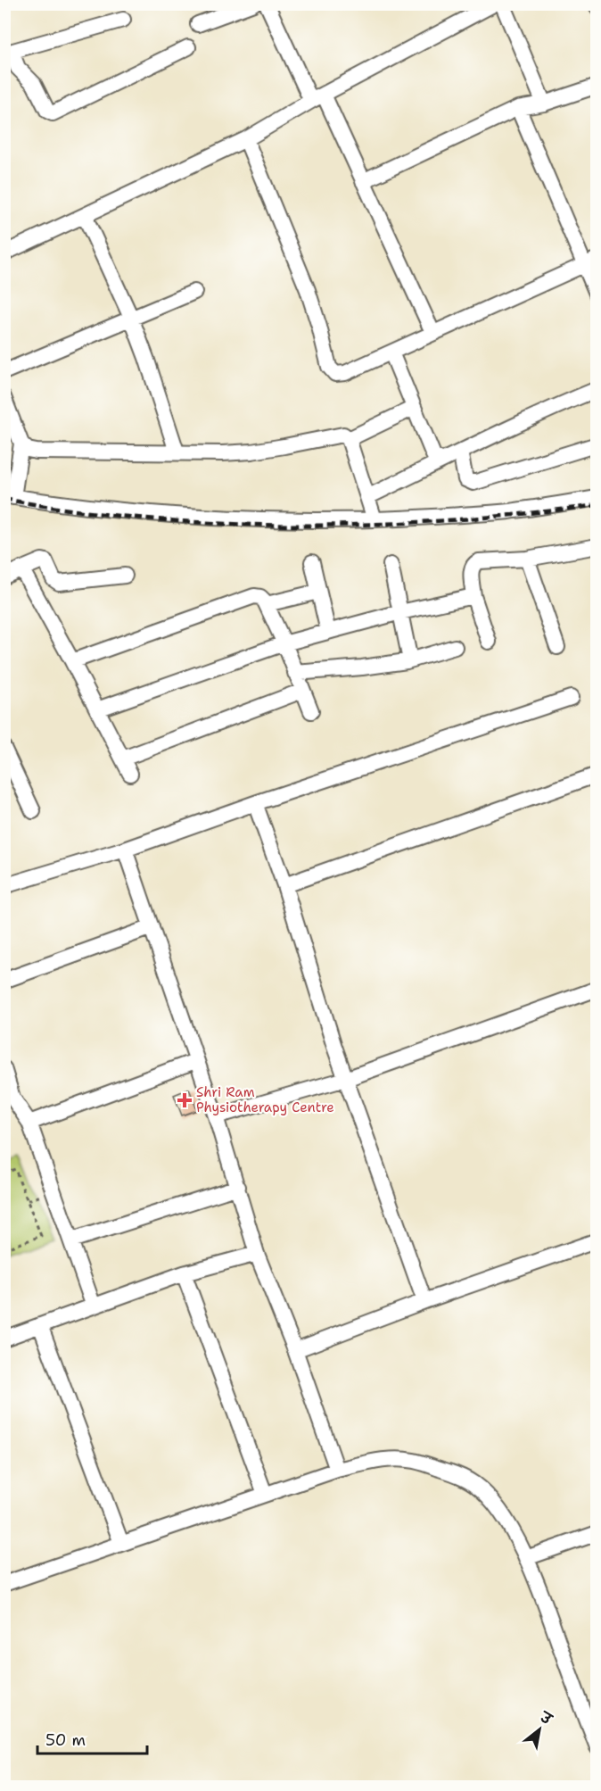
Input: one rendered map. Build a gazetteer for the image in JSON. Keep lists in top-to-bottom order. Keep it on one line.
{"places":{"health":["Shri Ram Physiotherapy Centre"]},"scale_bar":"50 m","north":"top right"}
